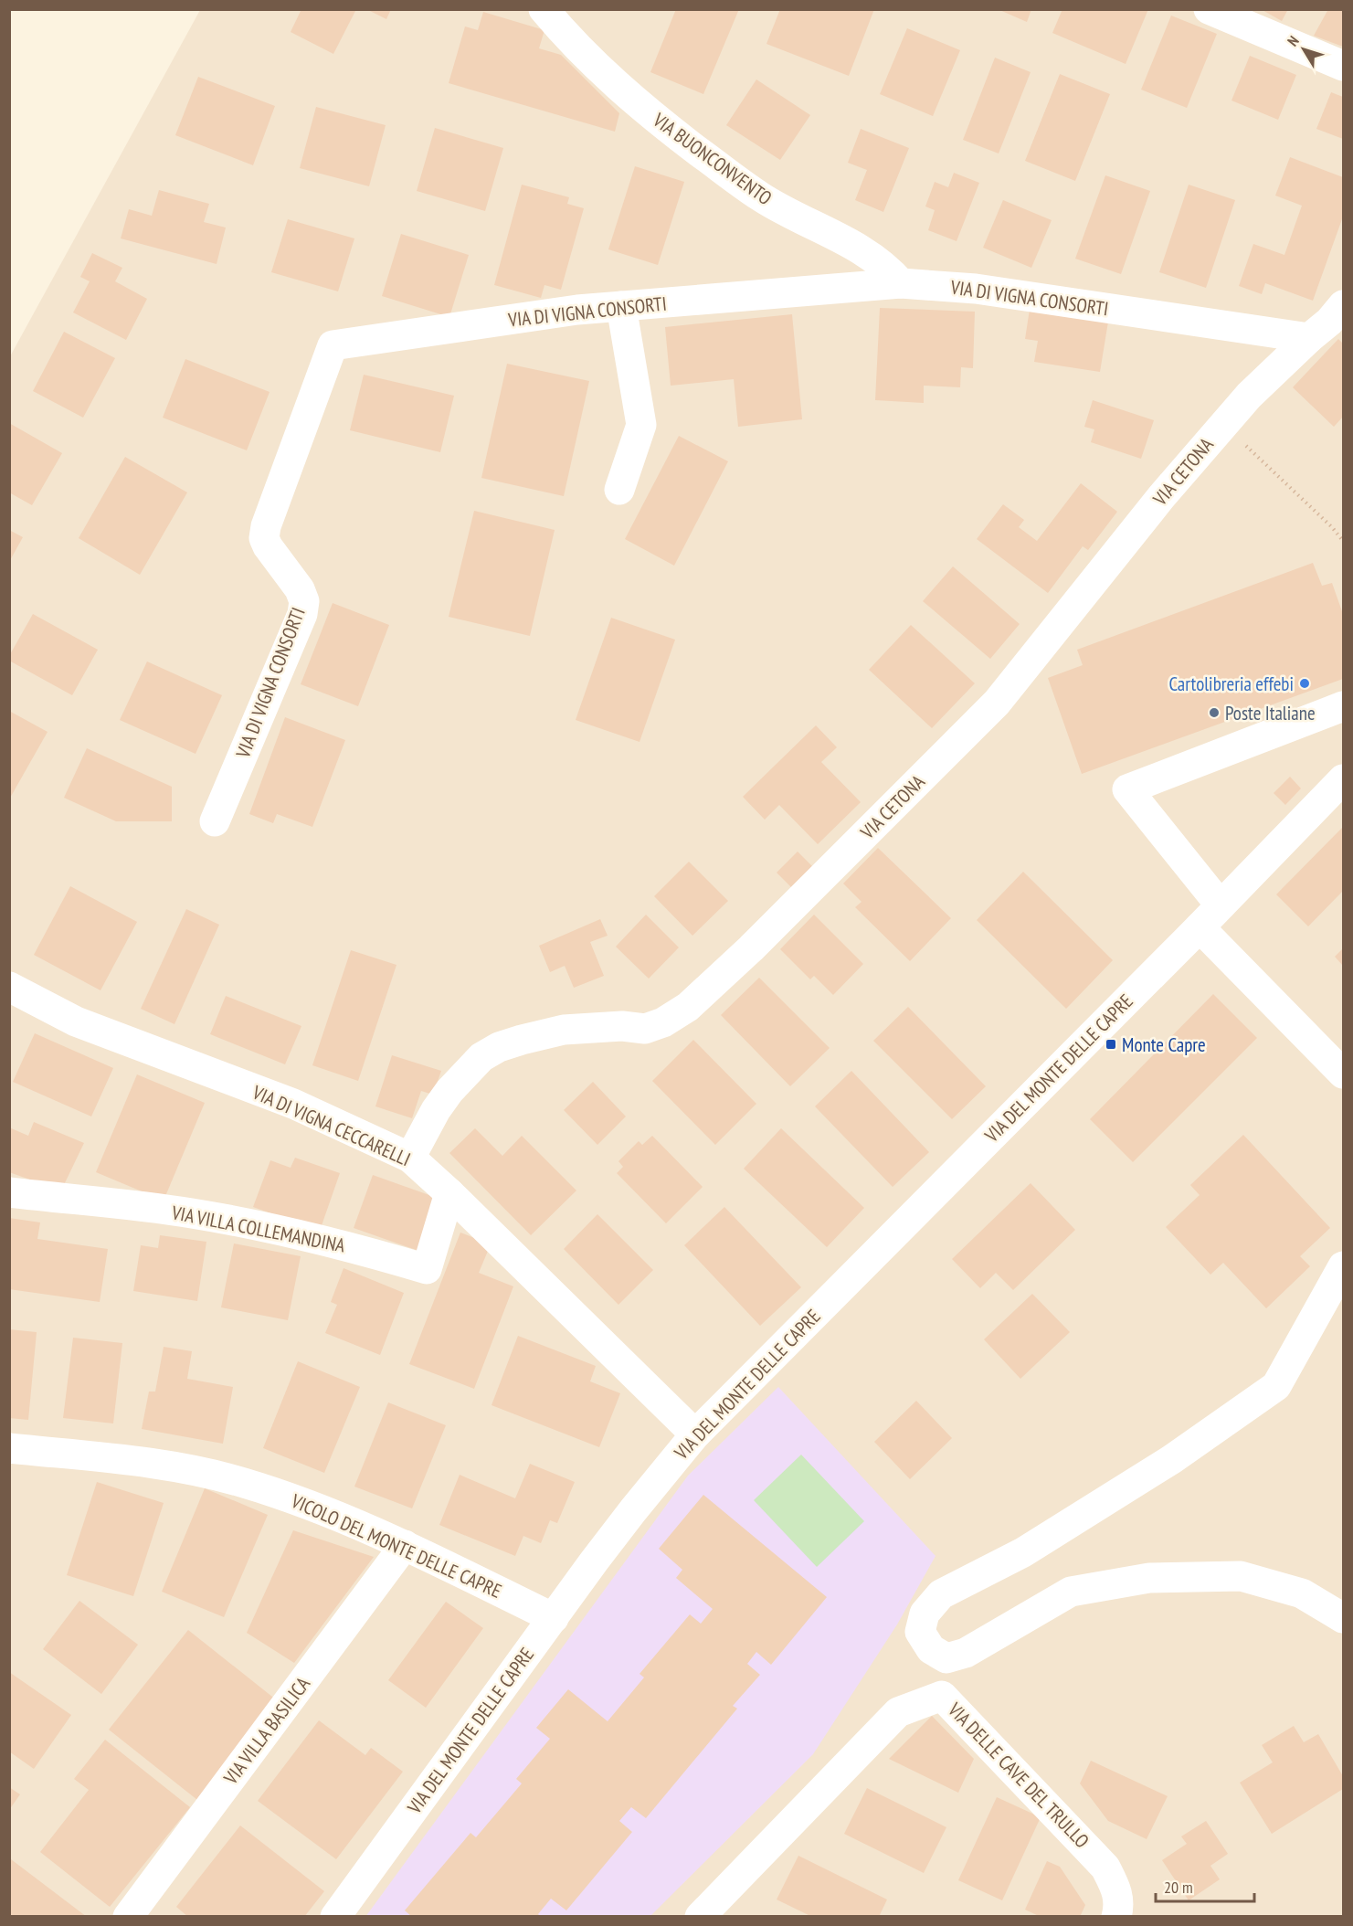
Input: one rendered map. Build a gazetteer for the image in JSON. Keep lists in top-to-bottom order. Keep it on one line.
{"streets":{"street":["VIA BUONCONVENTO","VIA DI VIGNA CONSORTI","VIA CETONA","VIA DEL MONTE DELLE CAPRE","VIA DI VIGNA CECCARELLI","VIA VILLA COLLEMANDINA","VICOLO DEL MONTE DELLE CAPRE","VIA VILLA BASILICA","VIA DELLE CAVE DEL TRULLO"]},"crossings":[["VIA BUONCONVENTO","VIA DI VIGNA CONSORTI"],["VIA DI VIGNA CONSORTI","VIA CETONA"],["VIA CETONA","VIA DI VIGNA CECCARELLI"],["VIA DEL MONTE DELLE CAPRE","VIA DI VIGNA CECCARELLI"],["VIA DEL MONTE DELLE CAPRE","VICOLO DEL MONTE DELLE CAPRE"],["VIA DI VIGNA CECCARELLI","VIA VILLA COLLEMANDINA"],["VICOLO DEL MONTE DELLE CAPRE","VIA VILLA BASILICA"]],"places":{"other":["Cartolibreria effebi","Poste Italiane"],"transit":["Monte Capre"]},"scale_bar":"20 m","north":"top left"}
